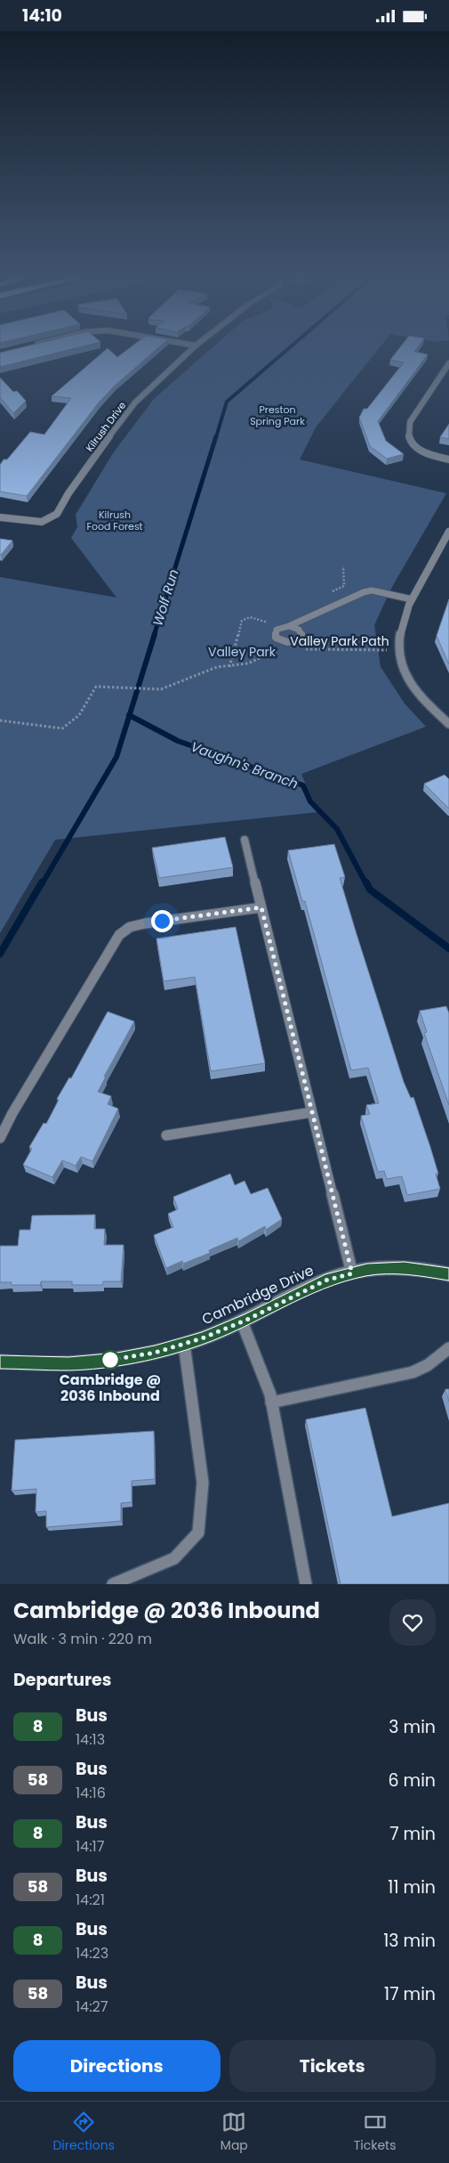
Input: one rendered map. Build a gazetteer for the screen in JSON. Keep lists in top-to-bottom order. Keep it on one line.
{"streets":{"street":["Kilrush Drive","Cambridge Drive"],"path":["Valley Park Path"]},"water":["Wolf Run","Vaughn's Branch"],"parks":["Preston Spring Park","Kilrush Food Forest","Valley Park"],"places":["Cambridge @ 2036 Inbound"],"lines":["bus line 8"],"page":{"status":"14:10","heading":[["Cambridge @ 2036 Inbound","Walk · 3 min · 220 m"],"Departures"],"list":[{"mark":"8","name":"Bus","note":"14:13","value":"3 min"},{"mark":"58","name":"Bus","note":"14:16","value":"6 min"},{"mark":"8","name":"Bus","note":"14:17","value":"7 min"},{"mark":"58","name":"Bus","note":"14:21","value":"11 min"},{"mark":"8","name":"Bus","note":"14:23","value":"13 min"},{"mark":"58","name":"Bus","note":"14:27","value":"17 min"}],"buttons":["Directions","Tickets"],"tabs":["Directions","Map","Tickets"]}}
